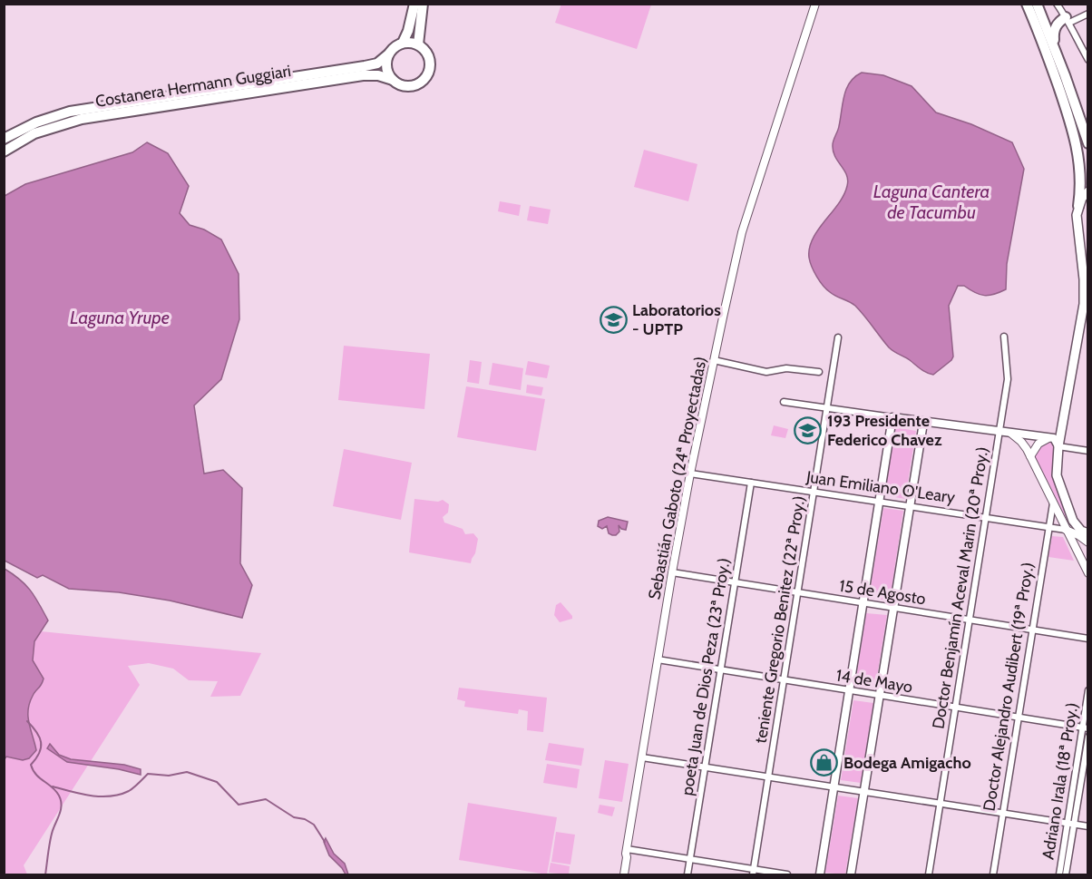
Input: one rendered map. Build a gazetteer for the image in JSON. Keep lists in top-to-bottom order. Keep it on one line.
{"streets":{"highway":["Costanera Hermann Guggiari"],"street":["Sebastián Gaboto (24ª Proyectadas)","Juan Emiliano O'Leary","Doctor Benjamín Aceval Marin (20ª Proy.)","15 de Agosto","teniente Gregorio Benitez (22ª Proy.)","poeta Juan de Dios Peza (23ª Proy.)","14 de Mayo","Doctor Alejandro Audibert (19ª Proy.)","Adriano Irala (18ª Proy.)"]},"crossings":[["Sebastián Gaboto (24ª Proyectadas)","Juan Emiliano O'Leary"],["Sebastián Gaboto (24ª Proyectadas)","15 de Agosto"],["Sebastián Gaboto (24ª Proyectadas)","14 de Mayo"],["Juan Emiliano O'Leary","Doctor Benjamín Aceval Marin (20ª Proy.)"],["Juan Emiliano O'Leary","teniente Gregorio Benitez (22ª Proy.)"],["Juan Emiliano O'Leary","poeta Juan de Dios Peza (23ª Proy.)"],["Juan Emiliano O'Leary","Doctor Alejandro Audibert (19ª Proy.)"],["Doctor Benjamín Aceval Marin (20ª Proy.)","15 de Agosto"],["Doctor Benjamín Aceval Marin (20ª Proy.)","14 de Mayo"],["15 de Agosto","teniente Gregorio Benitez (22ª Proy.)"],["15 de Agosto","poeta Juan de Dios Peza (23ª Proy.)"],["15 de Agosto","Doctor Alejandro Audibert (19ª Proy.)"],["teniente Gregorio Benitez (22ª Proy.)","14 de Mayo"],["poeta Juan de Dios Peza (23ª Proy.)","14 de Mayo"],["14 de Mayo","Doctor Alejandro Audibert (19ª Proy.)"],["14 de Mayo","Adriano Irala (18ª Proy.)"]],"water":["Laguna Cantera de Tacumbu","Laguna Yrupe"],"places":{"school or university":["Laboratorios - UPTP","193 Presidente Federico Chavez"],"shop":["Bodega Amigacho"]}}
